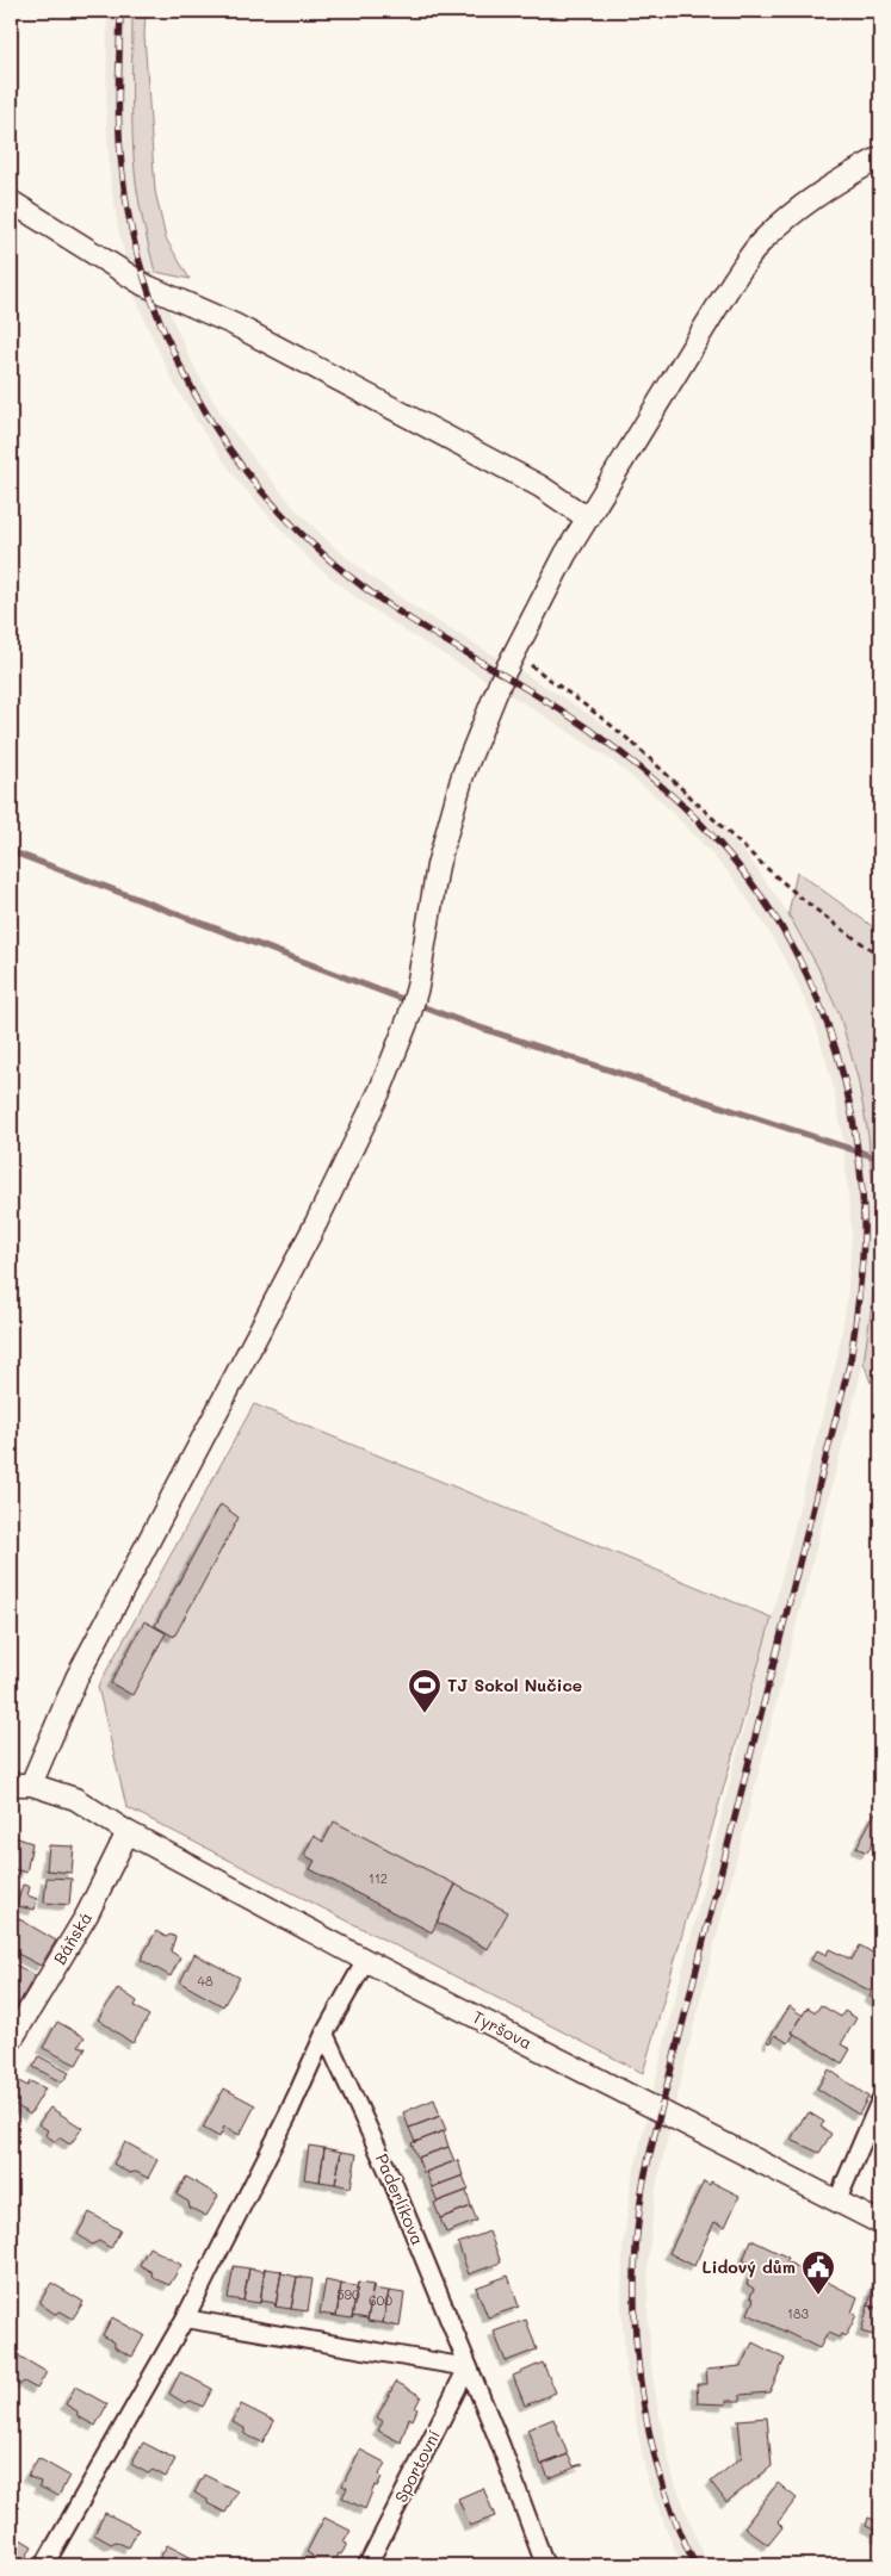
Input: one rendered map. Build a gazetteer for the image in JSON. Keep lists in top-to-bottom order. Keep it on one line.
{"streets":{"street":["Báňská","Tyršova","Paderlíkova","Sportovní"]},"crossings":[["Báňská","Tyršova"],["Paderlíkova","Sportovní"]],"places":{"sports":["TJ Sokol Nučice"],"public building":["Lidový dům"]},"house_numbers":["112","48","590","600","183"]}
